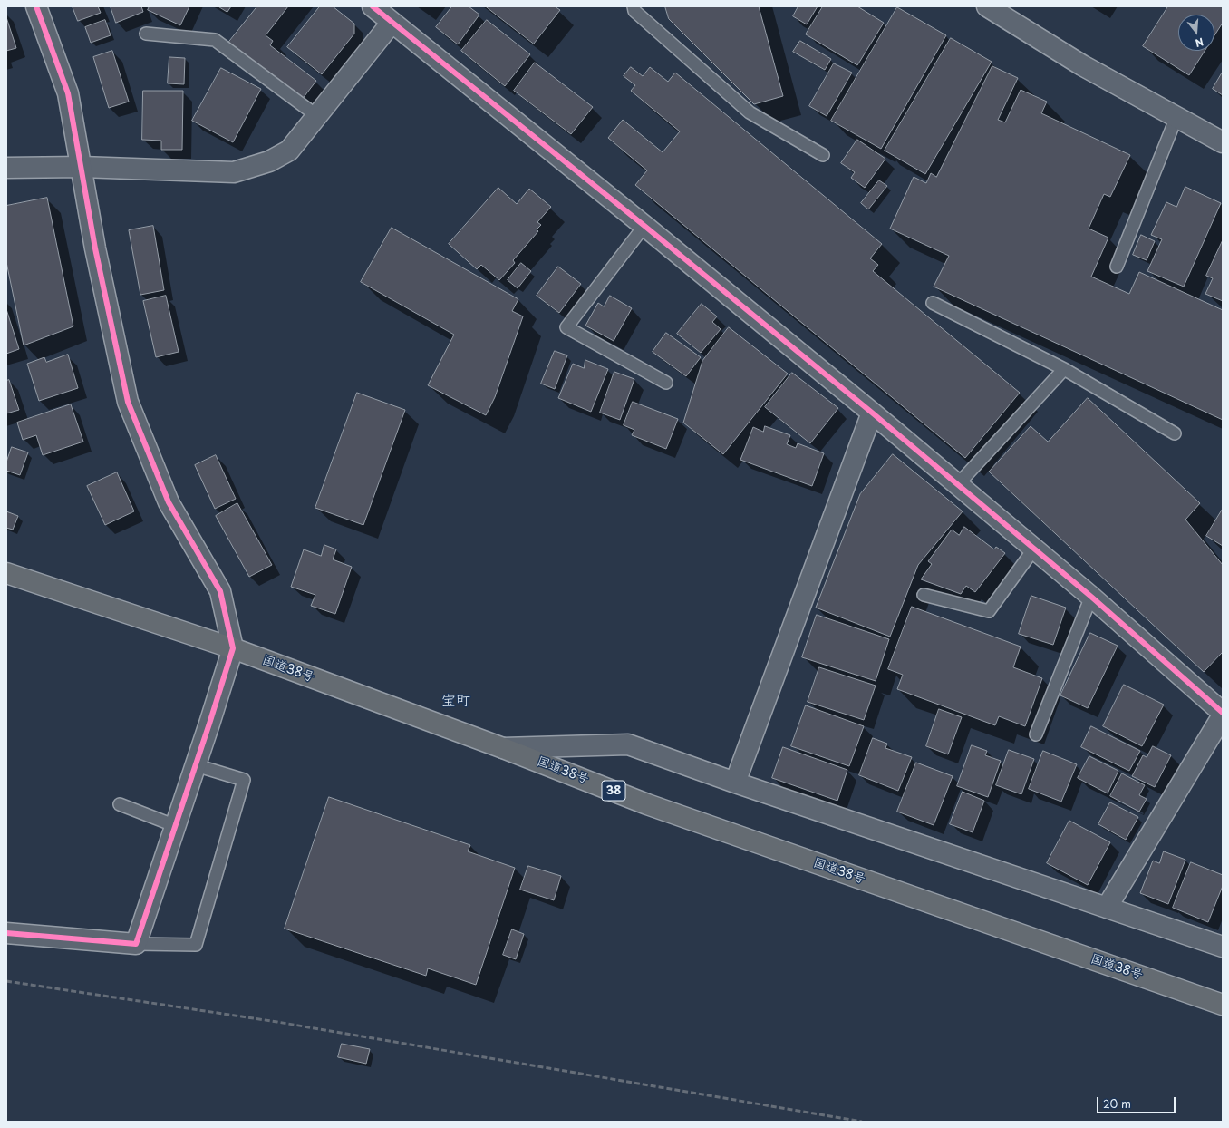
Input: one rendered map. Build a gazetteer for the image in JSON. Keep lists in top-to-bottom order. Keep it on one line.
{"streets":{"highway":["国道38号","38"]},"districts":["宝町"],"scale_bar":"20 m","north":"bottom"}
